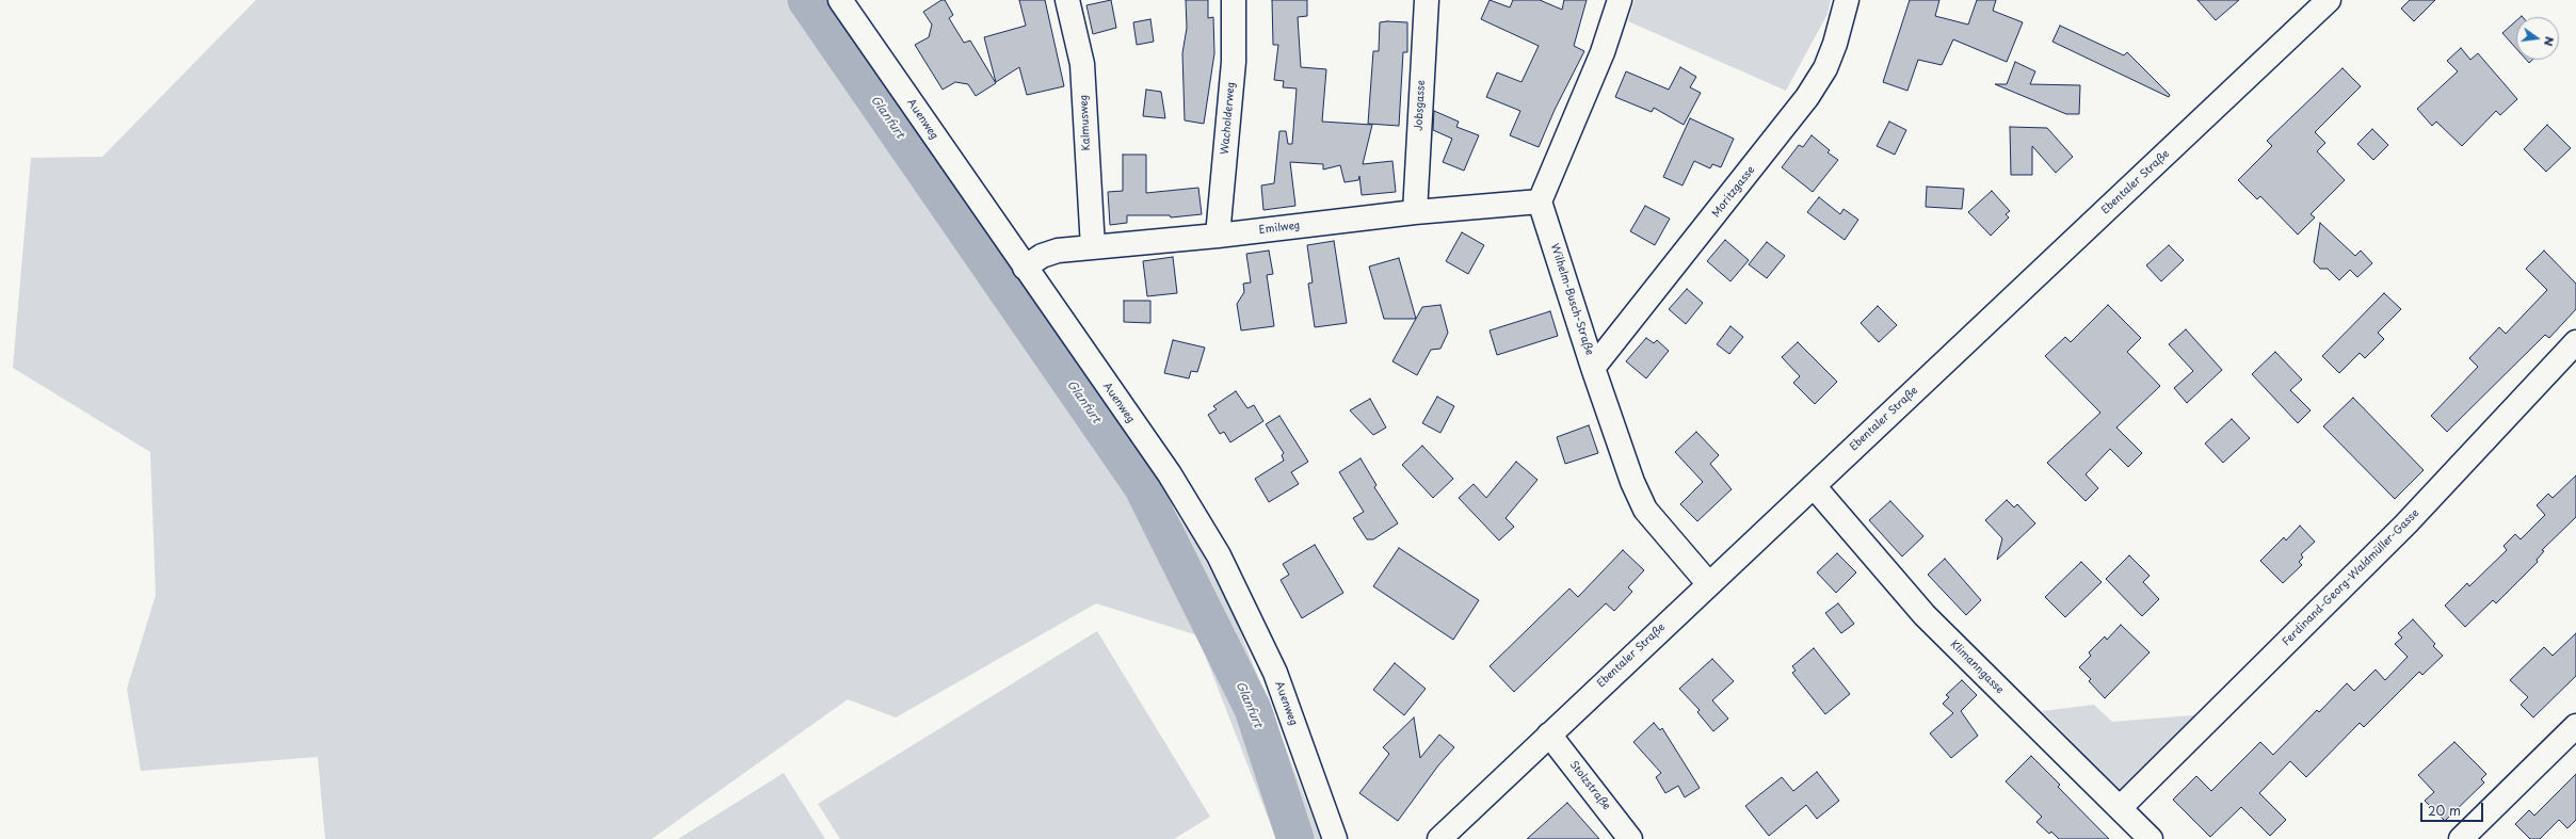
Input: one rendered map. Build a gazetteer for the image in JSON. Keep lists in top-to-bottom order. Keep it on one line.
{"streets":{"street":["Jobsgasse","Wacholderweg","Auenweg","Kalmusweg","Ebentaler Straße","Moritzgasse","Emilweg","Wilhelm-Busch-Straße","Ferdinand-Georg-Waldmüller-Gasse","Klimanngasse","Stolzstraße"]},"crossings":[["Jobsgasse","Emilweg"],["Wacholderweg","Emilweg"],["Auenweg","Emilweg"],["Kalmusweg","Emilweg"],["Ebentaler Straße","Wilhelm-Busch-Straße"],["Ebentaler Straße","Klimanngasse"],["Ebentaler Straße","Stolzstraße"],["Moritzgasse","Wilhelm-Busch-Straße"],["Emilweg","Wilhelm-Busch-Straße"],["Ferdinand-Georg-Waldmüller-Gasse","Klimanngasse"]],"water":["Glanfurt"],"scale_bar":"20 m","north":"right"}
